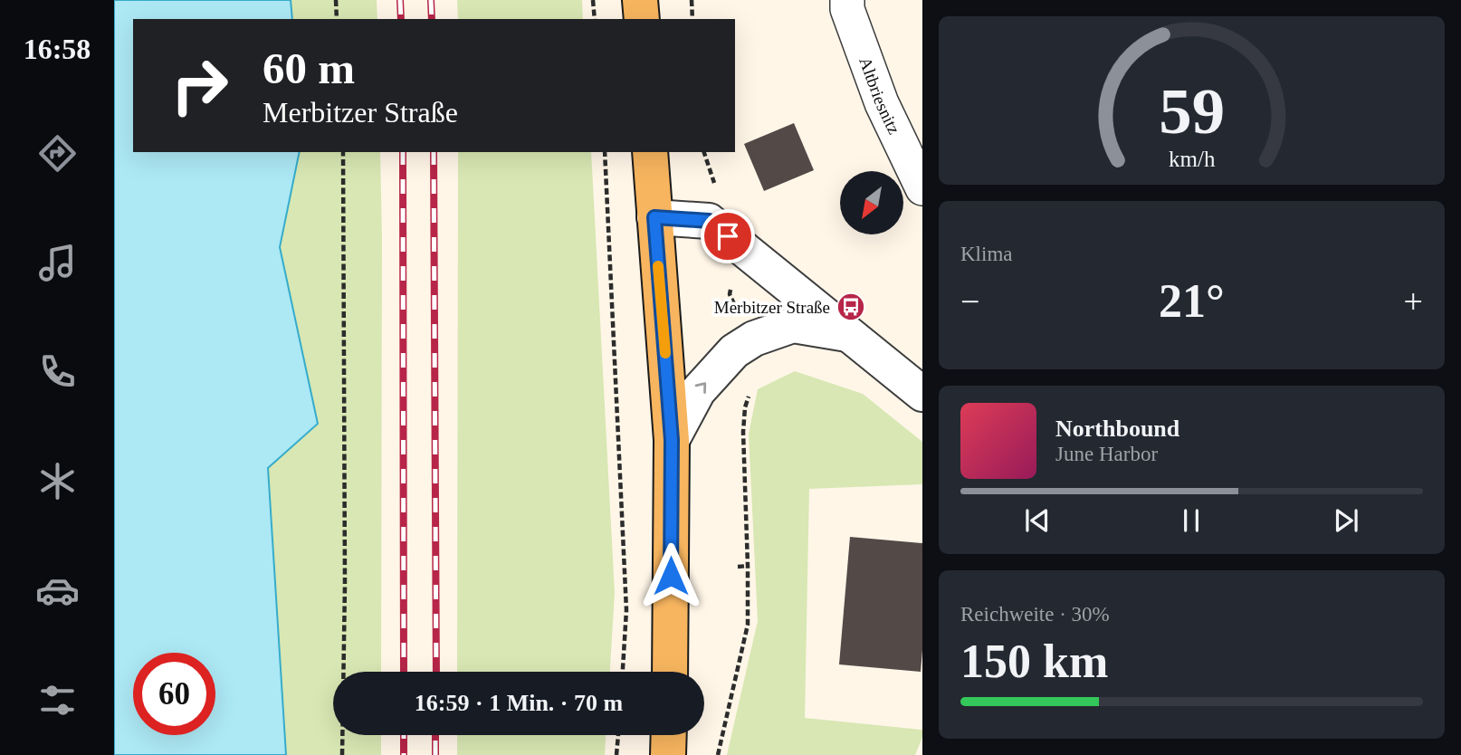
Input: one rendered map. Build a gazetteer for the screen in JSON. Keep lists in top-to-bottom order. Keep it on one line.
{"streets":{"street":["Altbriesnitz"]},"places":{"bus stop":["Merbitzer Straße"]},"north":"bottom left","page":{"tabs":"16:58","turn":["60 m","Merbitzer Straße"],"tile":["Klima",["Reichweite · 30%","150 km"]],"heat":["−","21°","+"],"song":["Northbound","June Harbor"],"limit":"60","trip":"16:59 · 1 Min. · 70 m","gauge":["59","km/h"]}}
